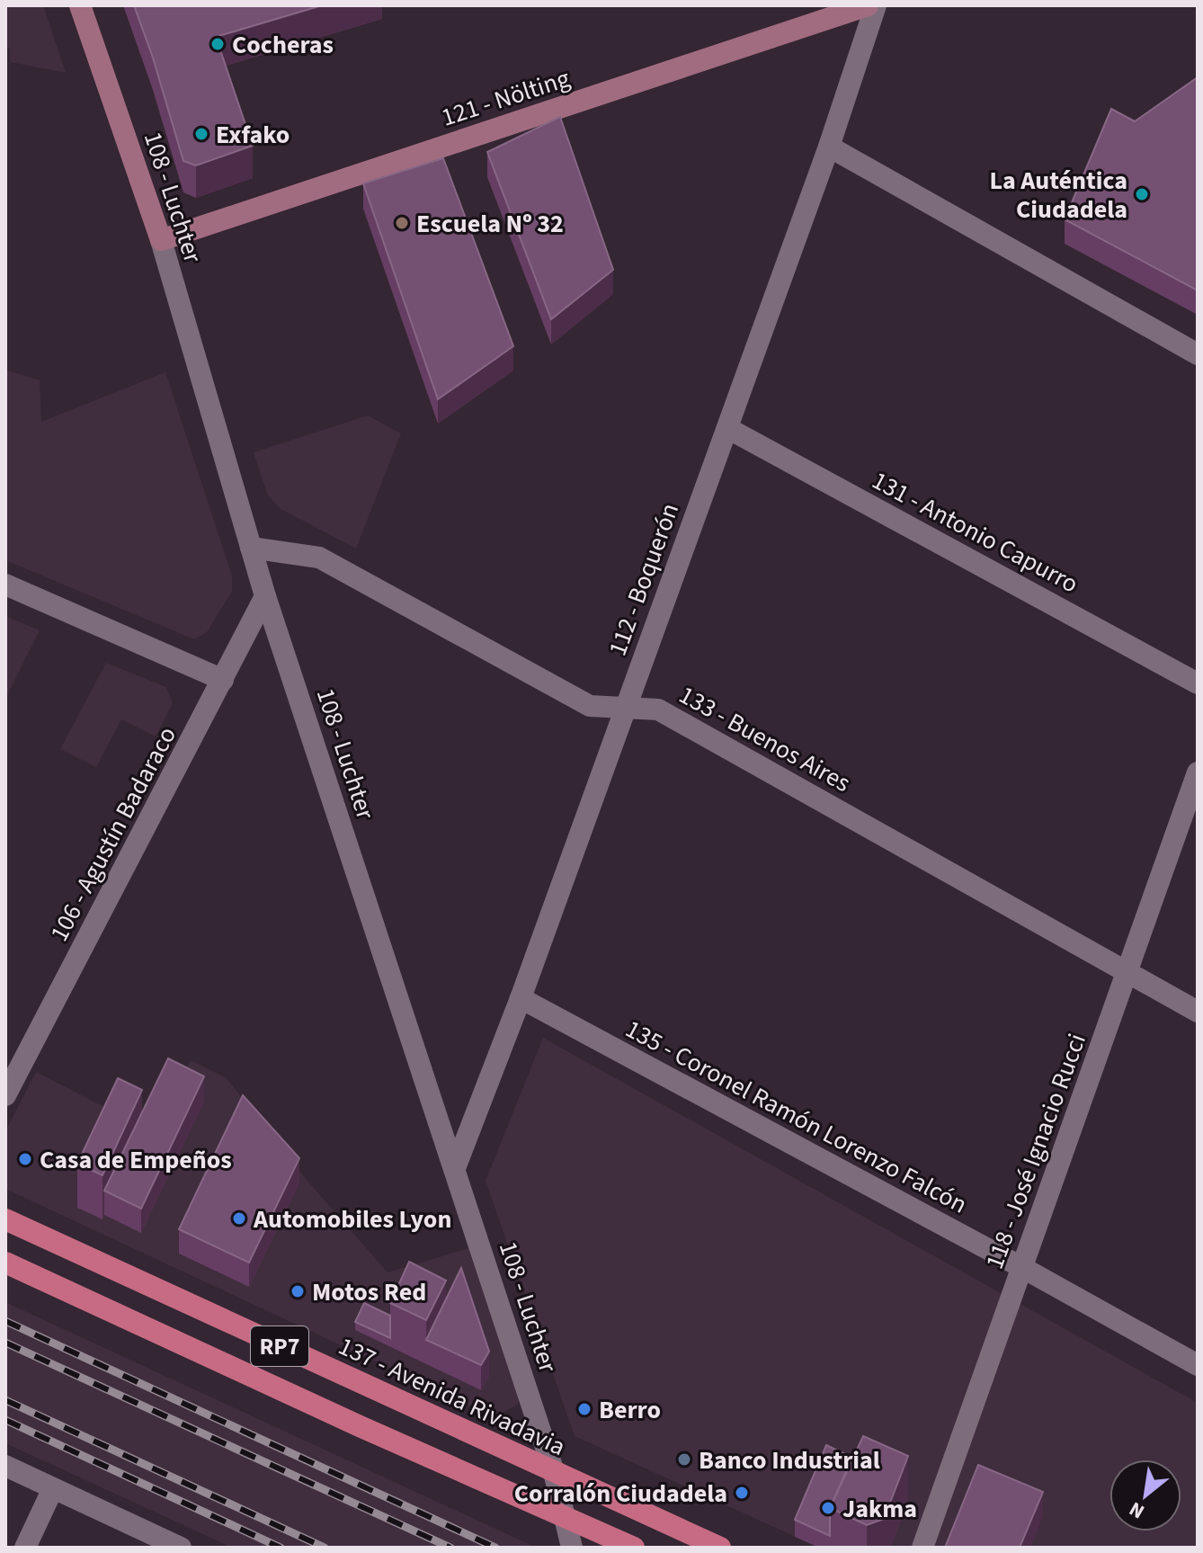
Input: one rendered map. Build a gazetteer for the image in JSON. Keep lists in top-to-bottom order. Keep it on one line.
{"streets":{"main road":["RP7","137 - Avenida Rivadavia"],"street":["121 - Nölting","108 - Luchter","131 - Antonio Capurro","112 - Boquerón","133 - Buenos Aires","106 - Agustín Badaraco","135 - Coronel Ramón Lorenzo Falcón","118 - José Ignacio Rucci"]},"crossings":[["121 - Nölting","108 - Luchter"],["108 - Luchter","112 - Boquerón"],["108 - Luchter","133 - Buenos Aires"],["108 - Luchter","106 - Agustín Badaraco"],["108 - Luchter","RP7"],["108 - Luchter","137 - Avenida Rivadavia"],["131 - Antonio Capurro","112 - Boquerón"],["112 - Boquerón","133 - Buenos Aires"],["112 - Boquerón","135 - Coronel Ramón Lorenzo Falcón"],["133 - Buenos Aires","118 - José Ignacio Rucci"],["135 - Coronel Ramón Lorenzo Falcón","118 - José Ignacio Rucci"]],"places":["Cocheras","Exfako","La Auténtica Ciudadela","Escuela Nº 32","Casa de Empeños","Automobiles Lyon","Motos Red","Berro","Banco Industrial","Corralón Ciudadela","Jakma"],"north":"bottom left"}
